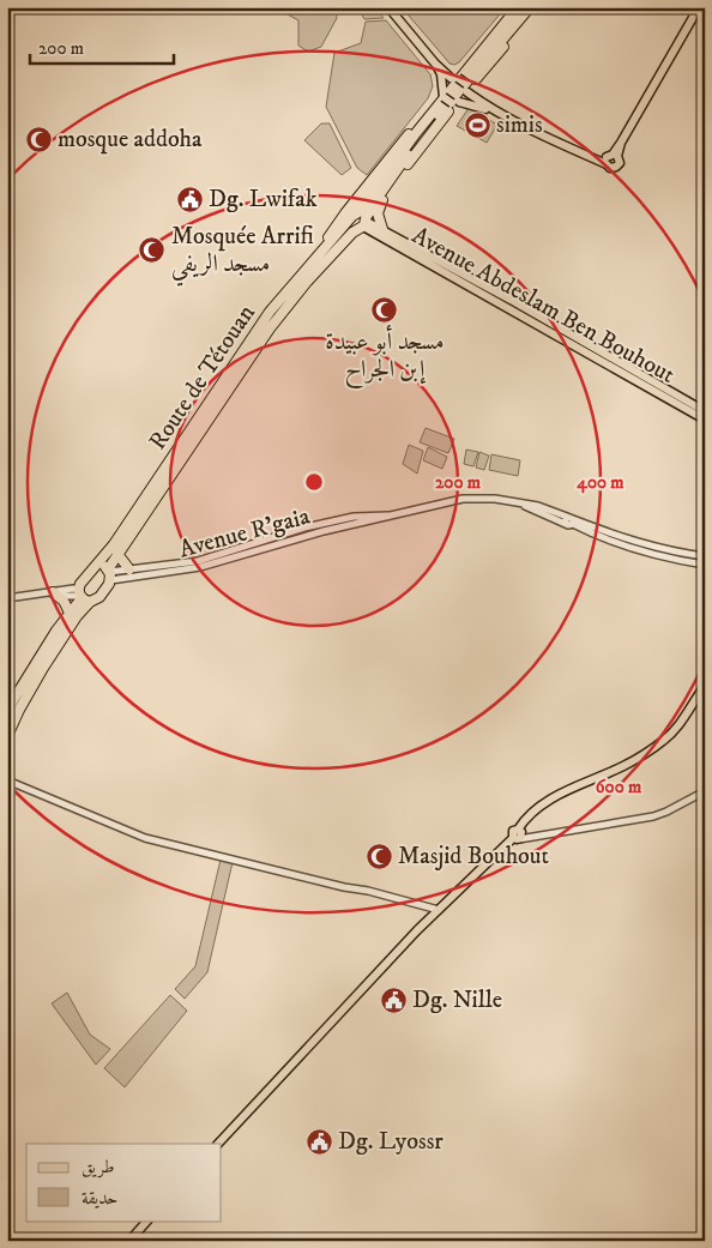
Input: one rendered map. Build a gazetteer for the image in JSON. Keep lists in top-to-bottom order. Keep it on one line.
{"streets":{"highway":["Route de Tétouan"],"main road":["Avenue Abdeslam Ben Bouhout"],"street":["Avenue R'gaia"]},"crossings":[["Avenue Abdeslam Ben Bouhout","Route de Tétouan"],["Route de Tétouan","Avenue R'gaia"]],"places":{"sports":["simis"],"mosque":["mosque addoha","Mosquée Arrifi مسجد الريفي","مسجد أبو عبيدة إبن الجراح","Masjid Bouhout"],"public building":["Dg. Lwifak","Dg. Nille","Dg. Lyossr"]},"legend":["طريق","حديقة"],"scale_bar":"200 m","rings":["200 m","400 m","600 m"]}
